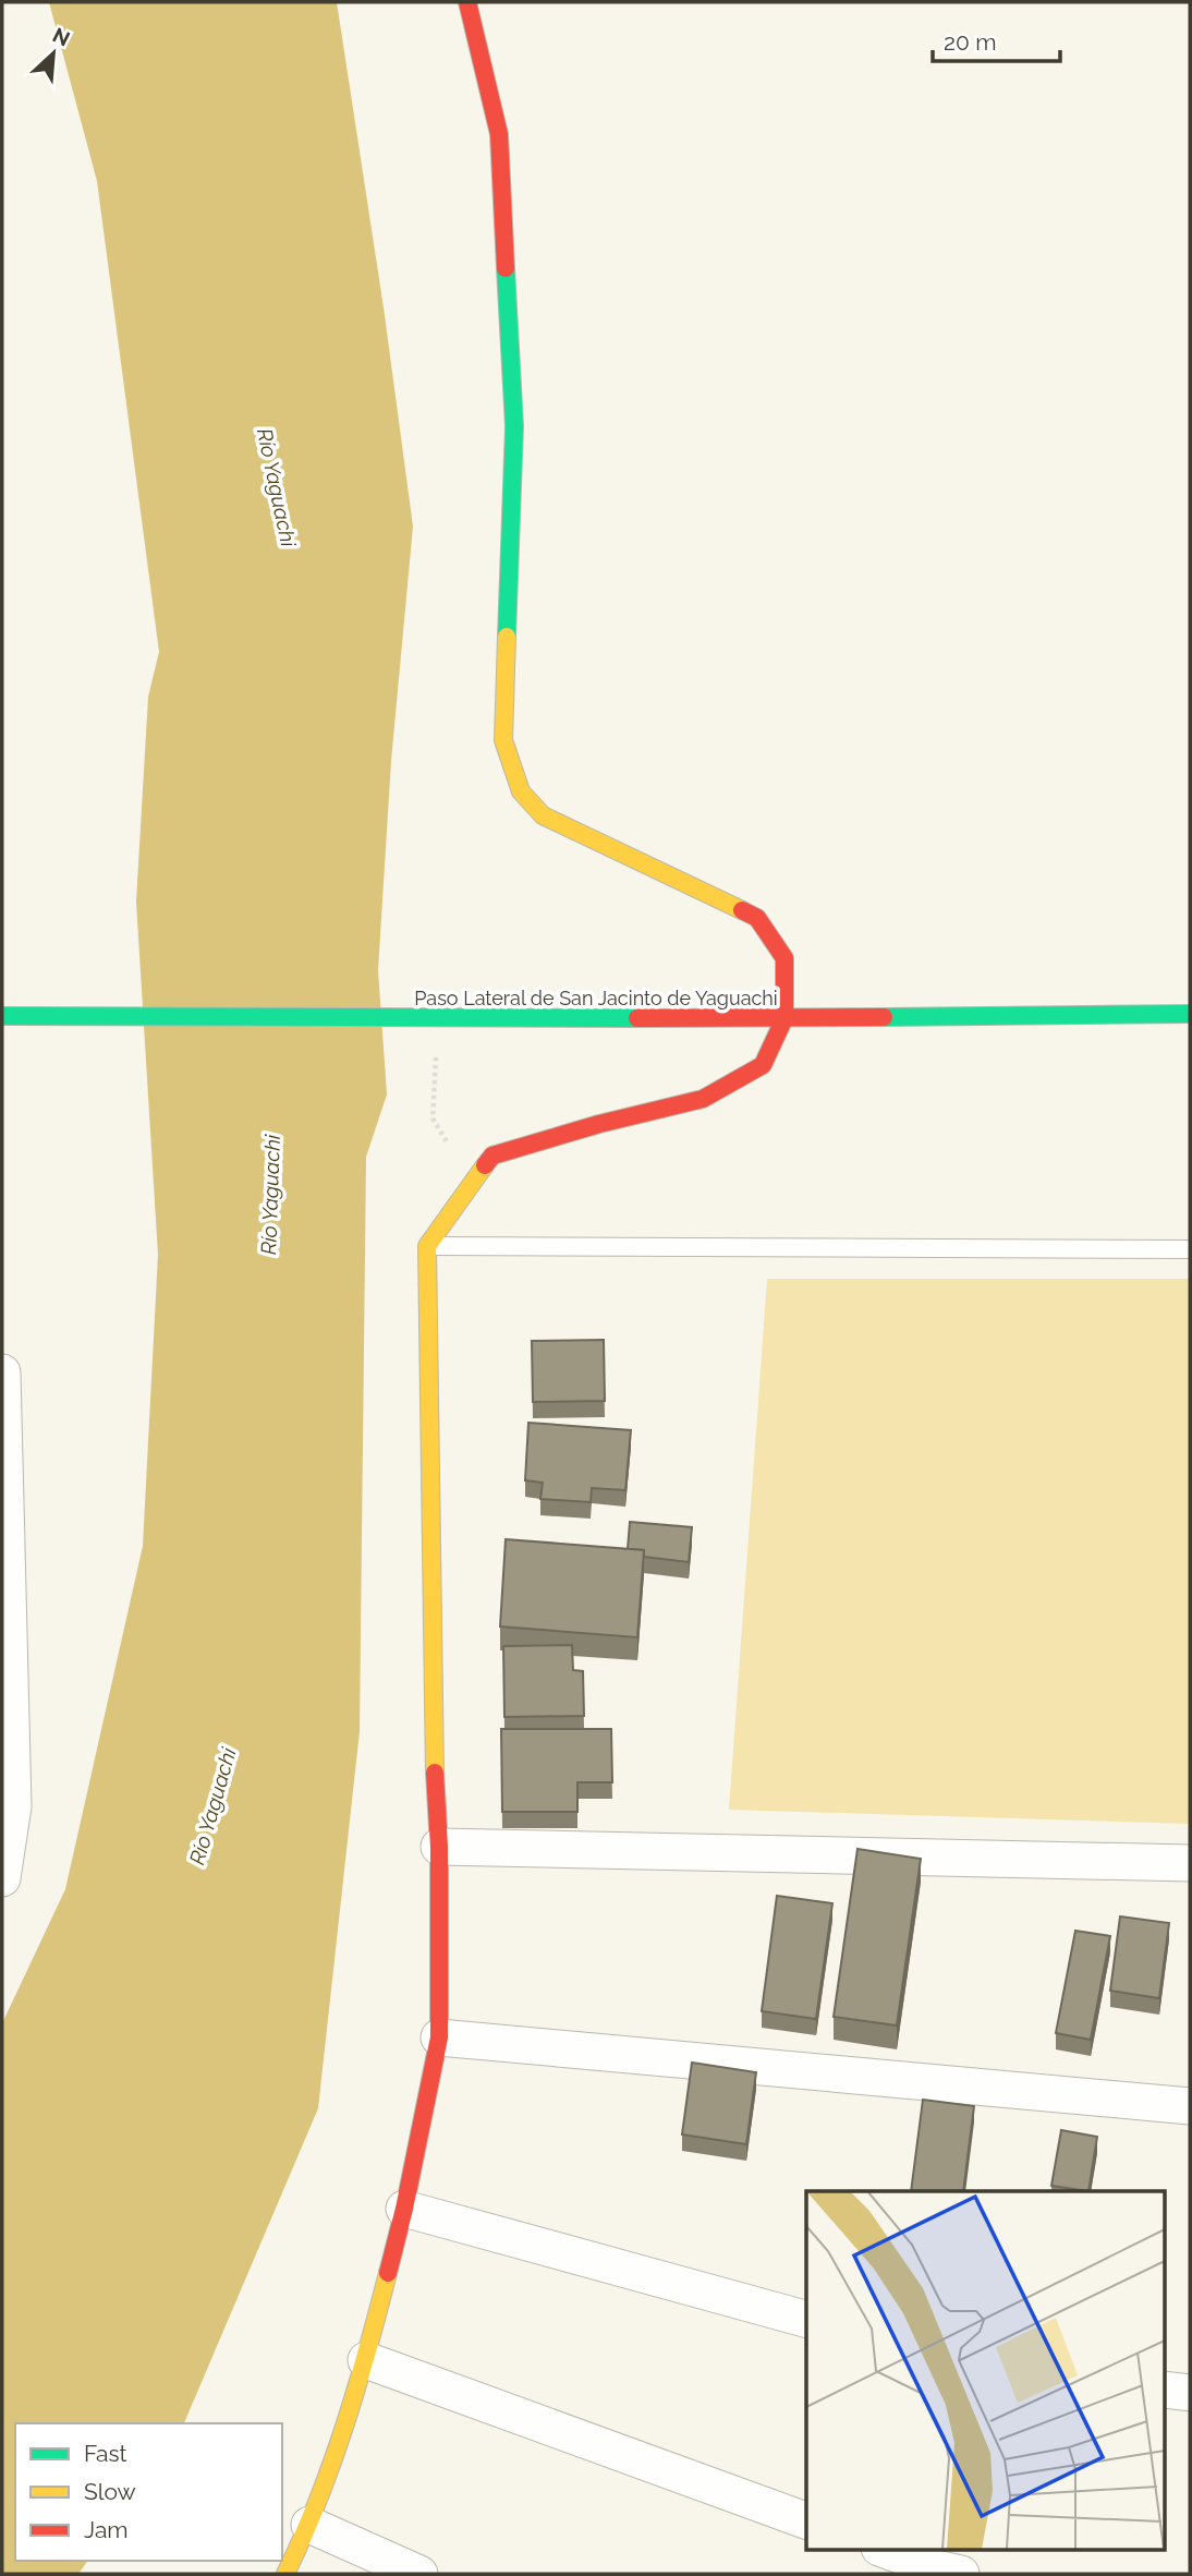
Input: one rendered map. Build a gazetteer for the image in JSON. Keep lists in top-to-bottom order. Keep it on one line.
{"streets":{"street":["Paso Lateral de San Jacinto de Yaguachi"]},"water":["Río Yaguachi"],"legend":["Fast","Slow","Jam"],"scale_bar":"20 m","north":"top right"}
